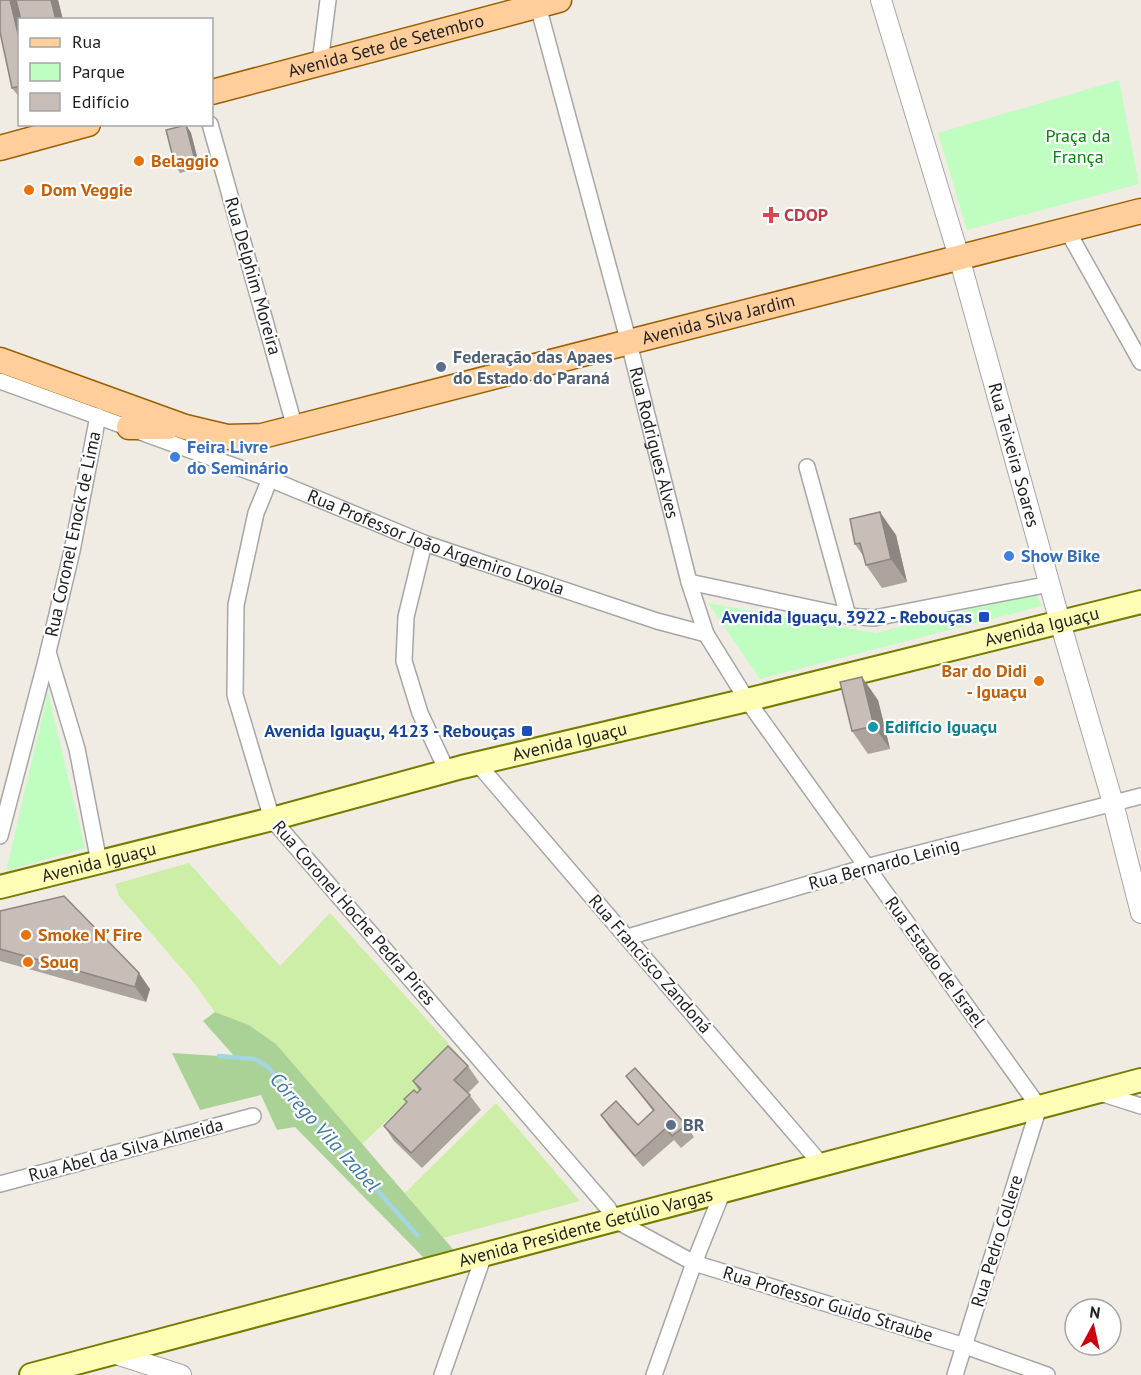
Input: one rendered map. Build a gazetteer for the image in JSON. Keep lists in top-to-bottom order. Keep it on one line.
{"streets":{"main road":["Avenida Sete de Setembro","Avenida Silva Jardim","Avenida Iguaçu","Avenida Presidente Getúlio Vargas"],"street":["Rua Delphim Moreira","Rua Rodrigues Alves","Rua Teixeira Soares","Rua Coronel Enock de Lima","Rua Professor João Argemiro Loyola","Rua Bernardo Leinig","Rua Coronel Hoche Pedra Pires","Rua Estado de Israel","Rua Francisco Zandoná","Rua Abel da Silva Almeida","Rua Pedro Collere","Rua Professor Guido Straube"]},"crossings":[["Avenida Sete de Setembro","Rua Rodrigues Alves"],["Rua Delphim Moreira","Avenida Silva Jardim"],["Avenida Silva Jardim","Rua Rodrigues Alves"],["Avenida Silva Jardim","Rua Teixeira Soares"],["Rua Rodrigues Alves","Rua Professor João Argemiro Loyola"],["Rua Rodrigues Alves","Avenida Iguaçu"],["Rua Rodrigues Alves","Rua Estado de Israel"],["Rua Teixeira Soares","Avenida Iguaçu"],["Rua Teixeira Soares","Rua Bernardo Leinig"],["Rua Coronel Enock de Lima","Rua Professor João Argemiro Loyola"],["Rua Coronel Enock de Lima","Avenida Iguaçu"],["Rua Professor João Argemiro Loyola","Rua Coronel Hoche Pedra Pires"],["Avenida Iguaçu","Rua Coronel Hoche Pedra Pires"],["Avenida Iguaçu","Rua Estado de Israel"],["Avenida Iguaçu","Rua Francisco Zandoná"],["Rua Bernardo Leinig","Rua Estado de Israel"],["Rua Bernardo Leinig","Rua Francisco Zandoná"],["Rua Coronel Hoche Pedra Pires","Avenida Presidente Getúlio Vargas"],["Rua Coronel Hoche Pedra Pires","Rua Professor Guido Straube"],["Rua Estado de Israel","Avenida Presidente Getúlio Vargas"],["Rua Estado de Israel","Rua Pedro Collere"],["Rua Francisco Zandoná","Avenida Presidente Getúlio Vargas"],["Avenida Presidente Getúlio Vargas","Rua Pedro Collere"],["Avenida Presidente Getúlio Vargas","Rua Professor Guido Straube"],["Rua Pedro Collere","Rua Professor Guido Straube"]],"water":["Córrego Vila Izabel"],"parks":["Praça da França"],"places":{"other":["Belaggio","Dom Veggie","Federação das Apaes do Estado do Paraná","Feira Livre do Seminário","Show Bike","Bar do Didi - Iguaçu","Edifício Iguaçu","Smoke N’ Fire","Souq","BR"],"health":["CDOP"],"transit":["Avenida Iguaçu, 3922 - Rebouças","Avenida Iguaçu, 4123 - Rebouças"]},"legend":["Rua","Parque","Edifício"],"north":"top"}
